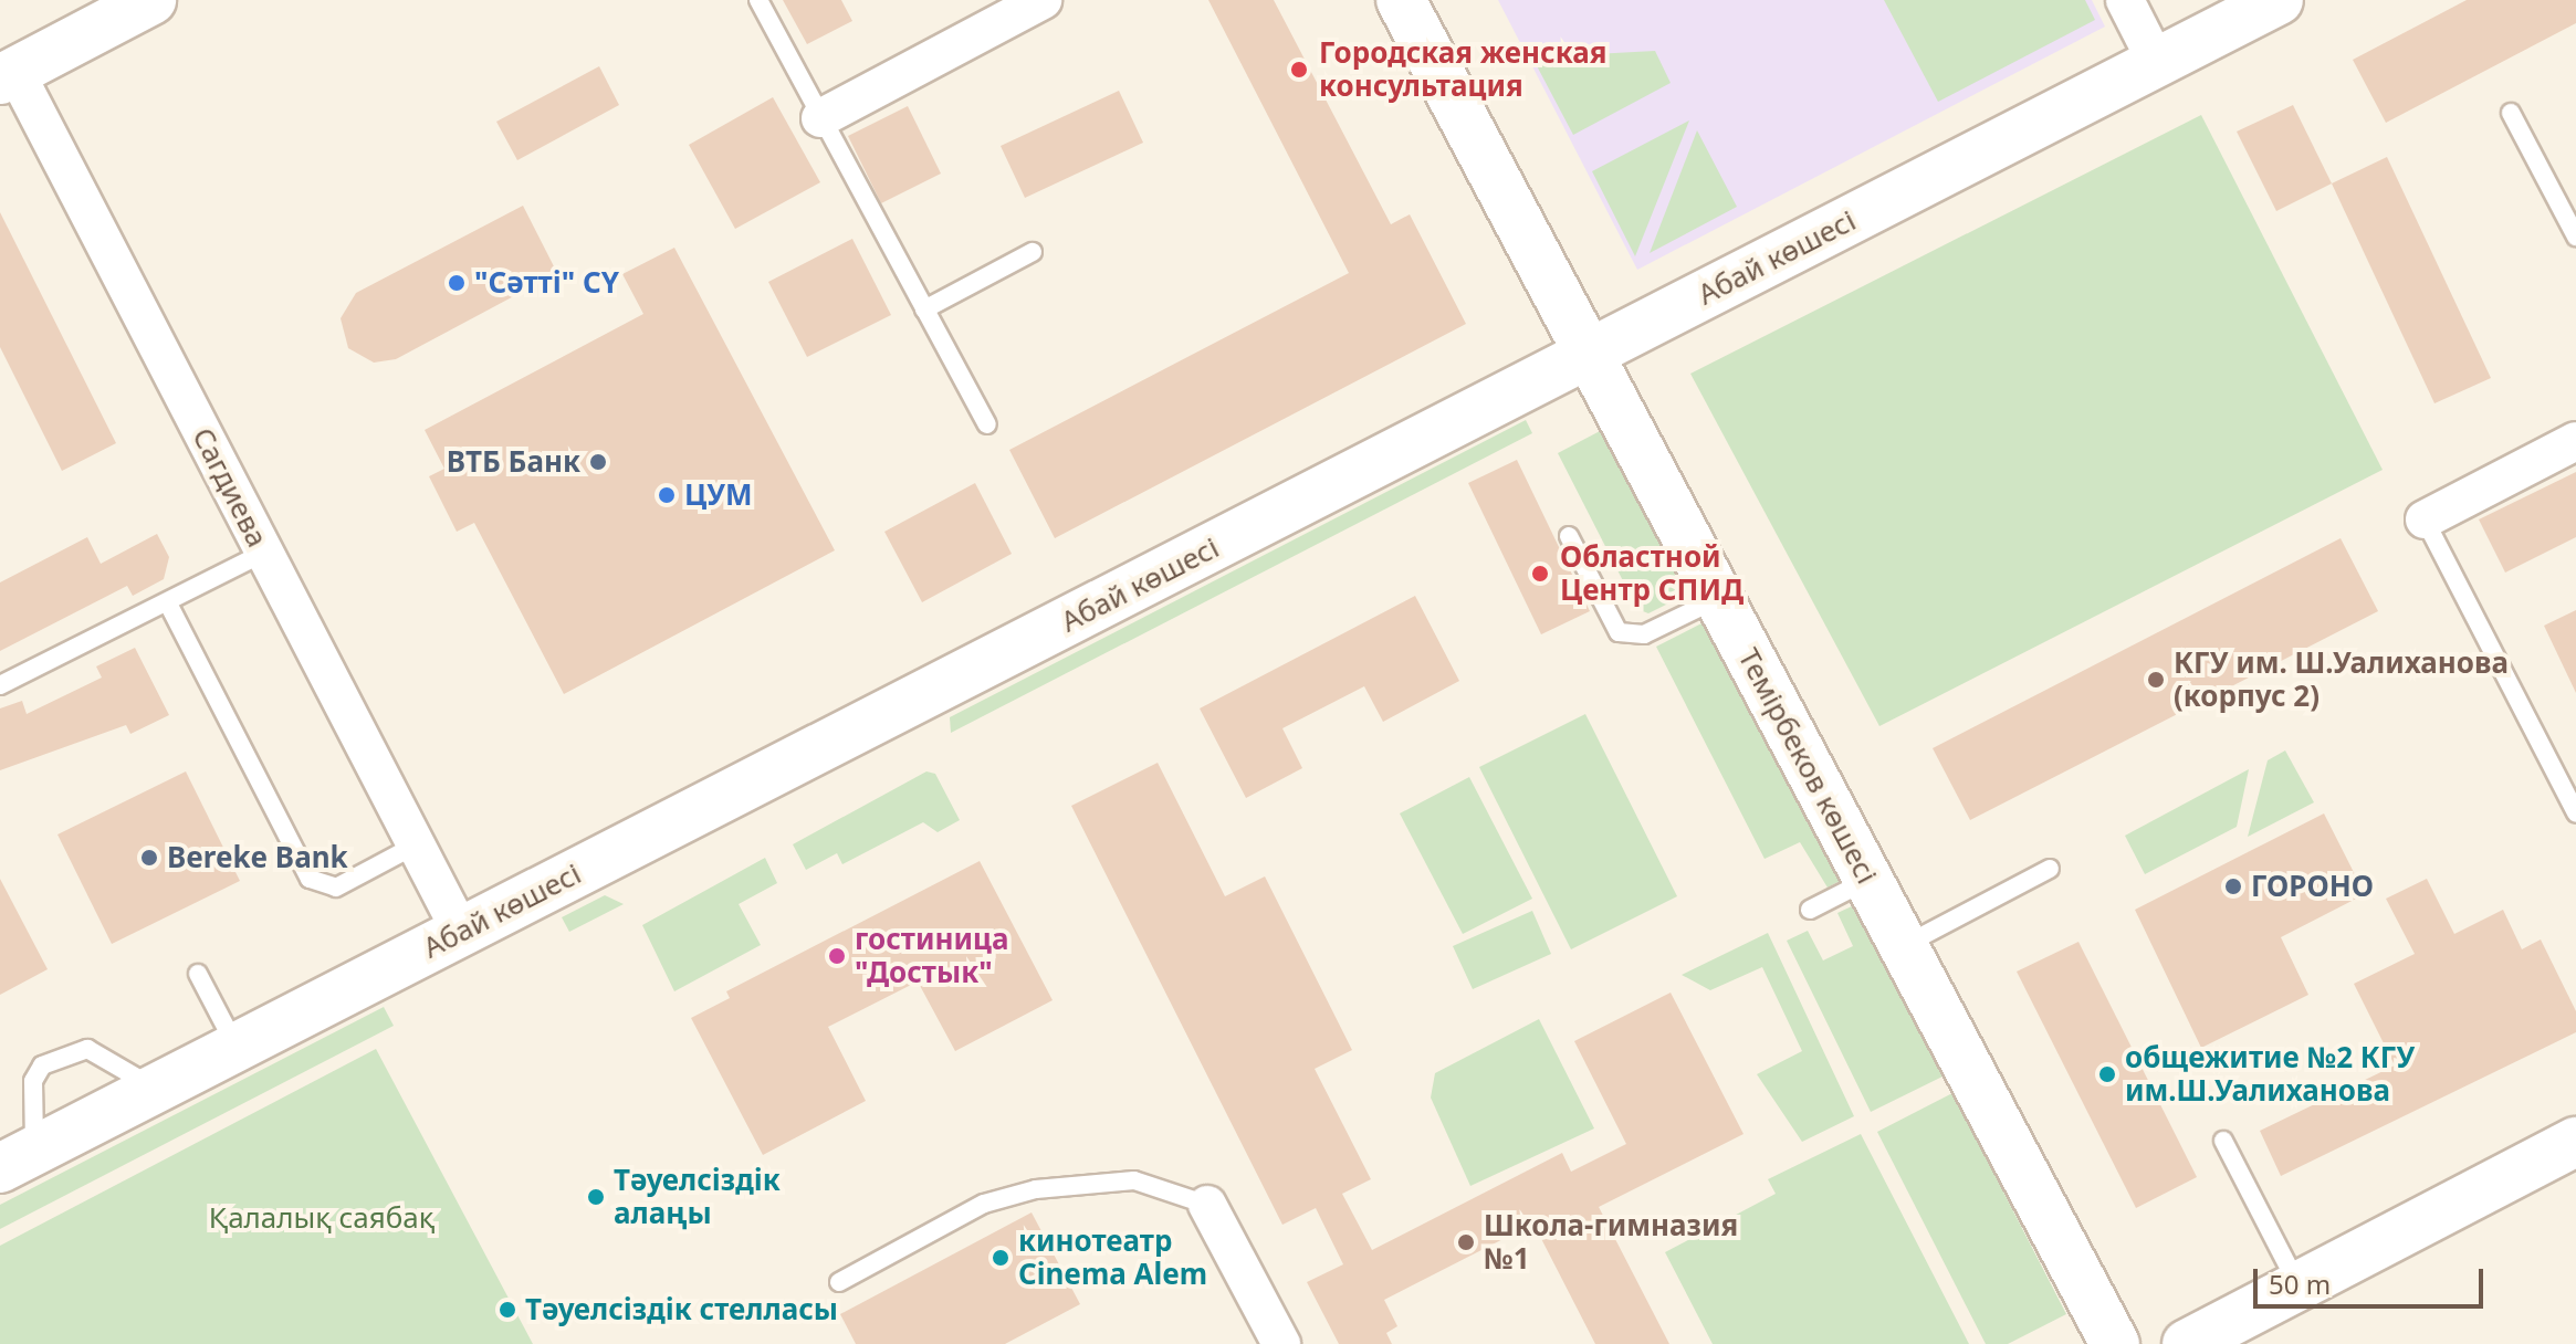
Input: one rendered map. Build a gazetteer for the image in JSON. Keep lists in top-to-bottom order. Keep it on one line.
{"streets":{"street":["Абай көшесі","Сагдиева","Темірбеков көшесі"]},"crossings":[["Абай көшесі","Сагдиева"],["Абай көшесі","Темірбеков көшесі"]],"parks":["Қалалық саябақ"],"places":["Городская женская консультация","\"Сәтті\" СY","ВТБ Банк","ЦУМ","Областной Центр СПИД","КГУ им. Ш.Уалиханова (корпус 2)","Bereke Bank","ГОРОНО","гостиница \"Достык\"","общежитие №2 КГУ им.Ш.Уалиханова","Тәуелсіздік алаңы","Школа-гимназия №1","кинотеатр Cinema Alem","Тәуелсіздік стелласы"],"scale_bar":"50 m"}
